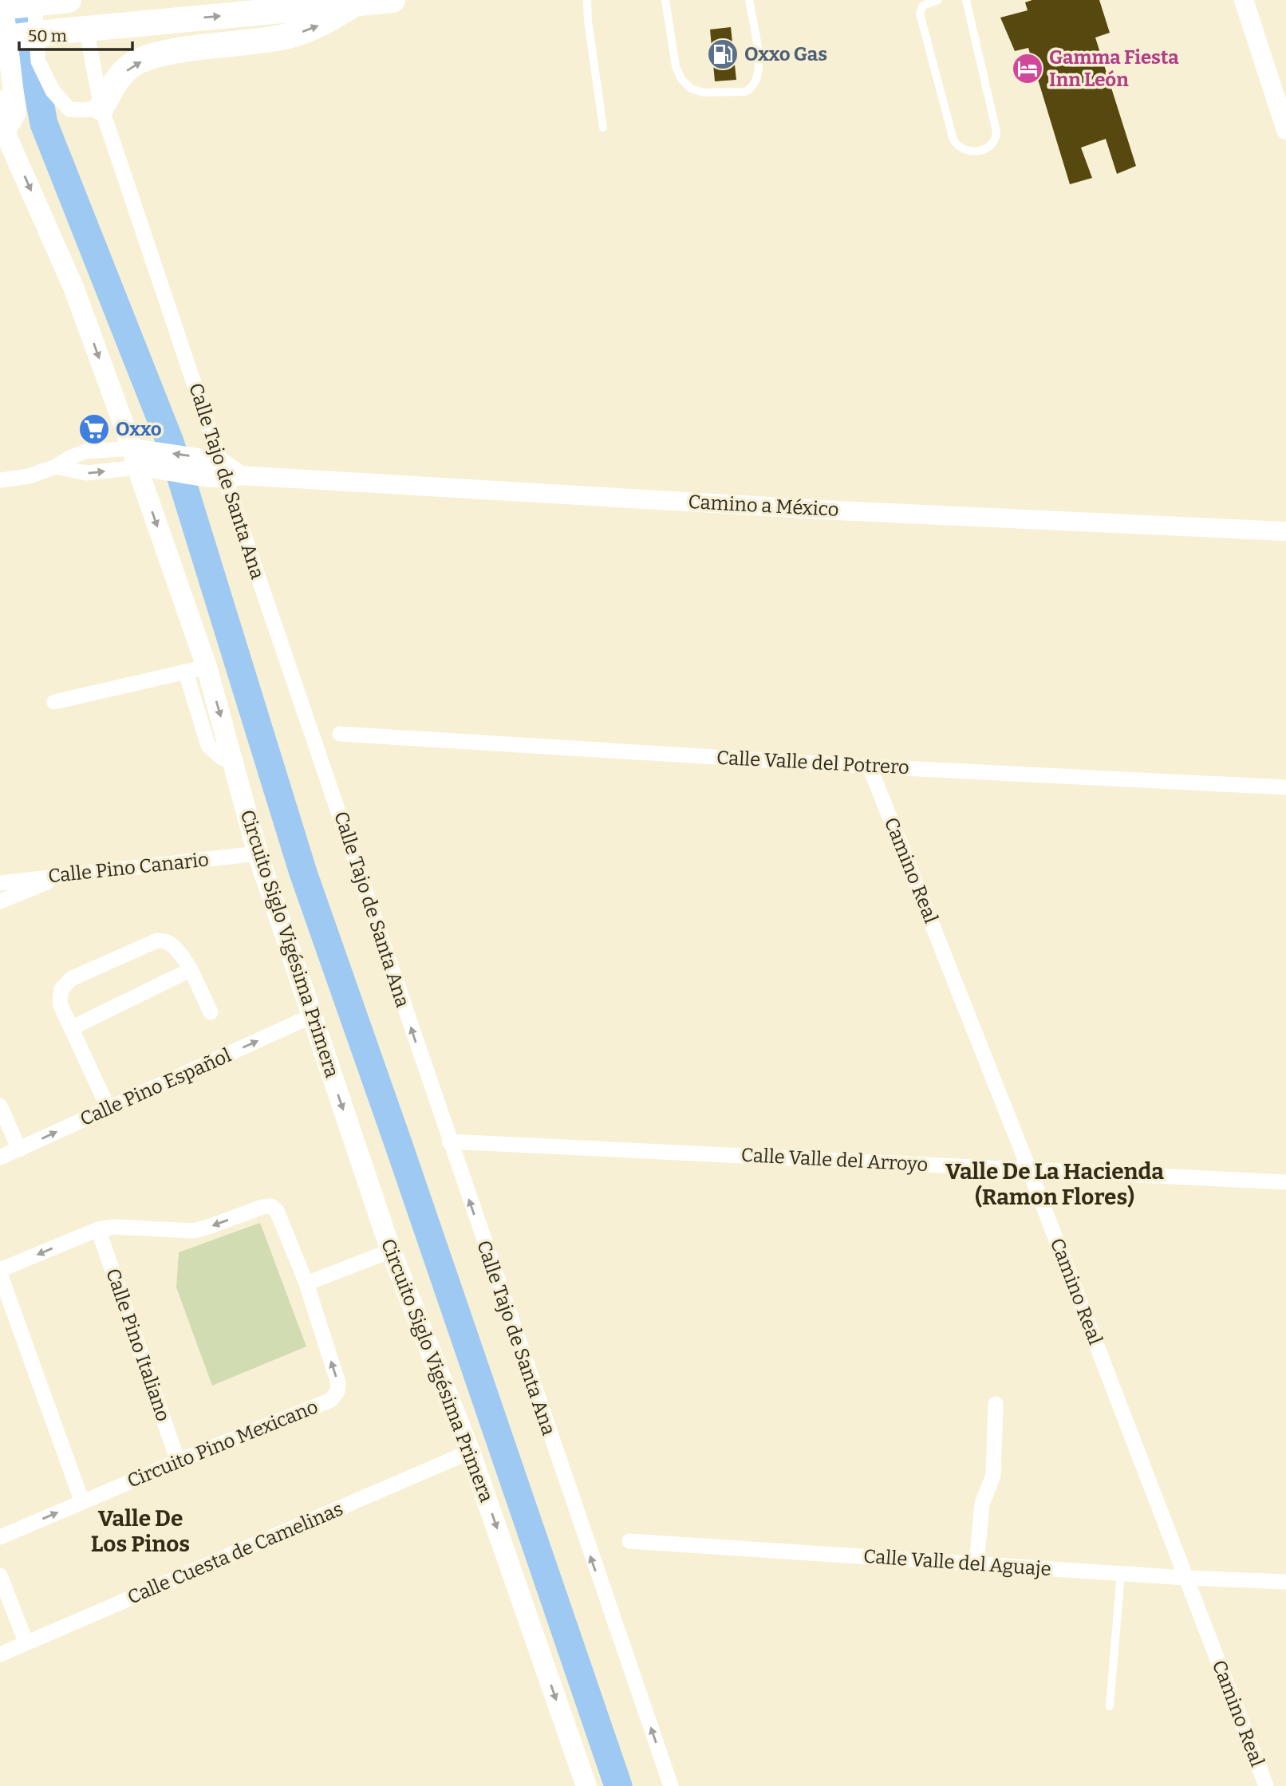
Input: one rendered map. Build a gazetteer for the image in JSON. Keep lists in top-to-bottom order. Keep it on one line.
{"streets":{"main road":["Circuito Siglo Vigésima Primera"],"street":["Calle Tajo de Santa Ana","Camino a México","Calle Valle del Potrero","Calle Pino Canario","Camino Real","Calle Pino Español","Calle Valle del Arroyo","Calle Pino Italiano","Circuito Pino Mexicano","Calle Cuesta de Camelinas","Calle Valle del Aguaje"]},"crossings":[["Calle Tajo de Santa Ana","Camino a México"],["Calle Tajo de Santa Ana","Calle Valle del Arroyo"],["Camino a México","Circuito Siglo Vigésima Primera"],["Calle Valle del Potrero","Camino Real"],["Calle Pino Canario","Circuito Siglo Vigésima Primera"],["Camino Real","Calle Valle del Arroyo"],["Camino Real","Calle Valle del Aguaje"],["Circuito Siglo Vigésima Primera","Calle Pino Español"],["Circuito Siglo Vigésima Primera","Calle Cuesta de Camelinas"],["Calle Pino Italiano","Circuito Pino Mexicano"]],"one_way":["Calle Tajo de Santa Ana","Circuito Siglo Vigésima Primera"],"districts":["Valle De La Hacienda (Ramon Flores)","Valle De Los Pinos"],"places":{"fuel station":["Oxxo Gas"],"hotel":["Gamma Fiesta Inn León"],"supermarket":["Oxxo"]},"scale_bar":"50 m"}
